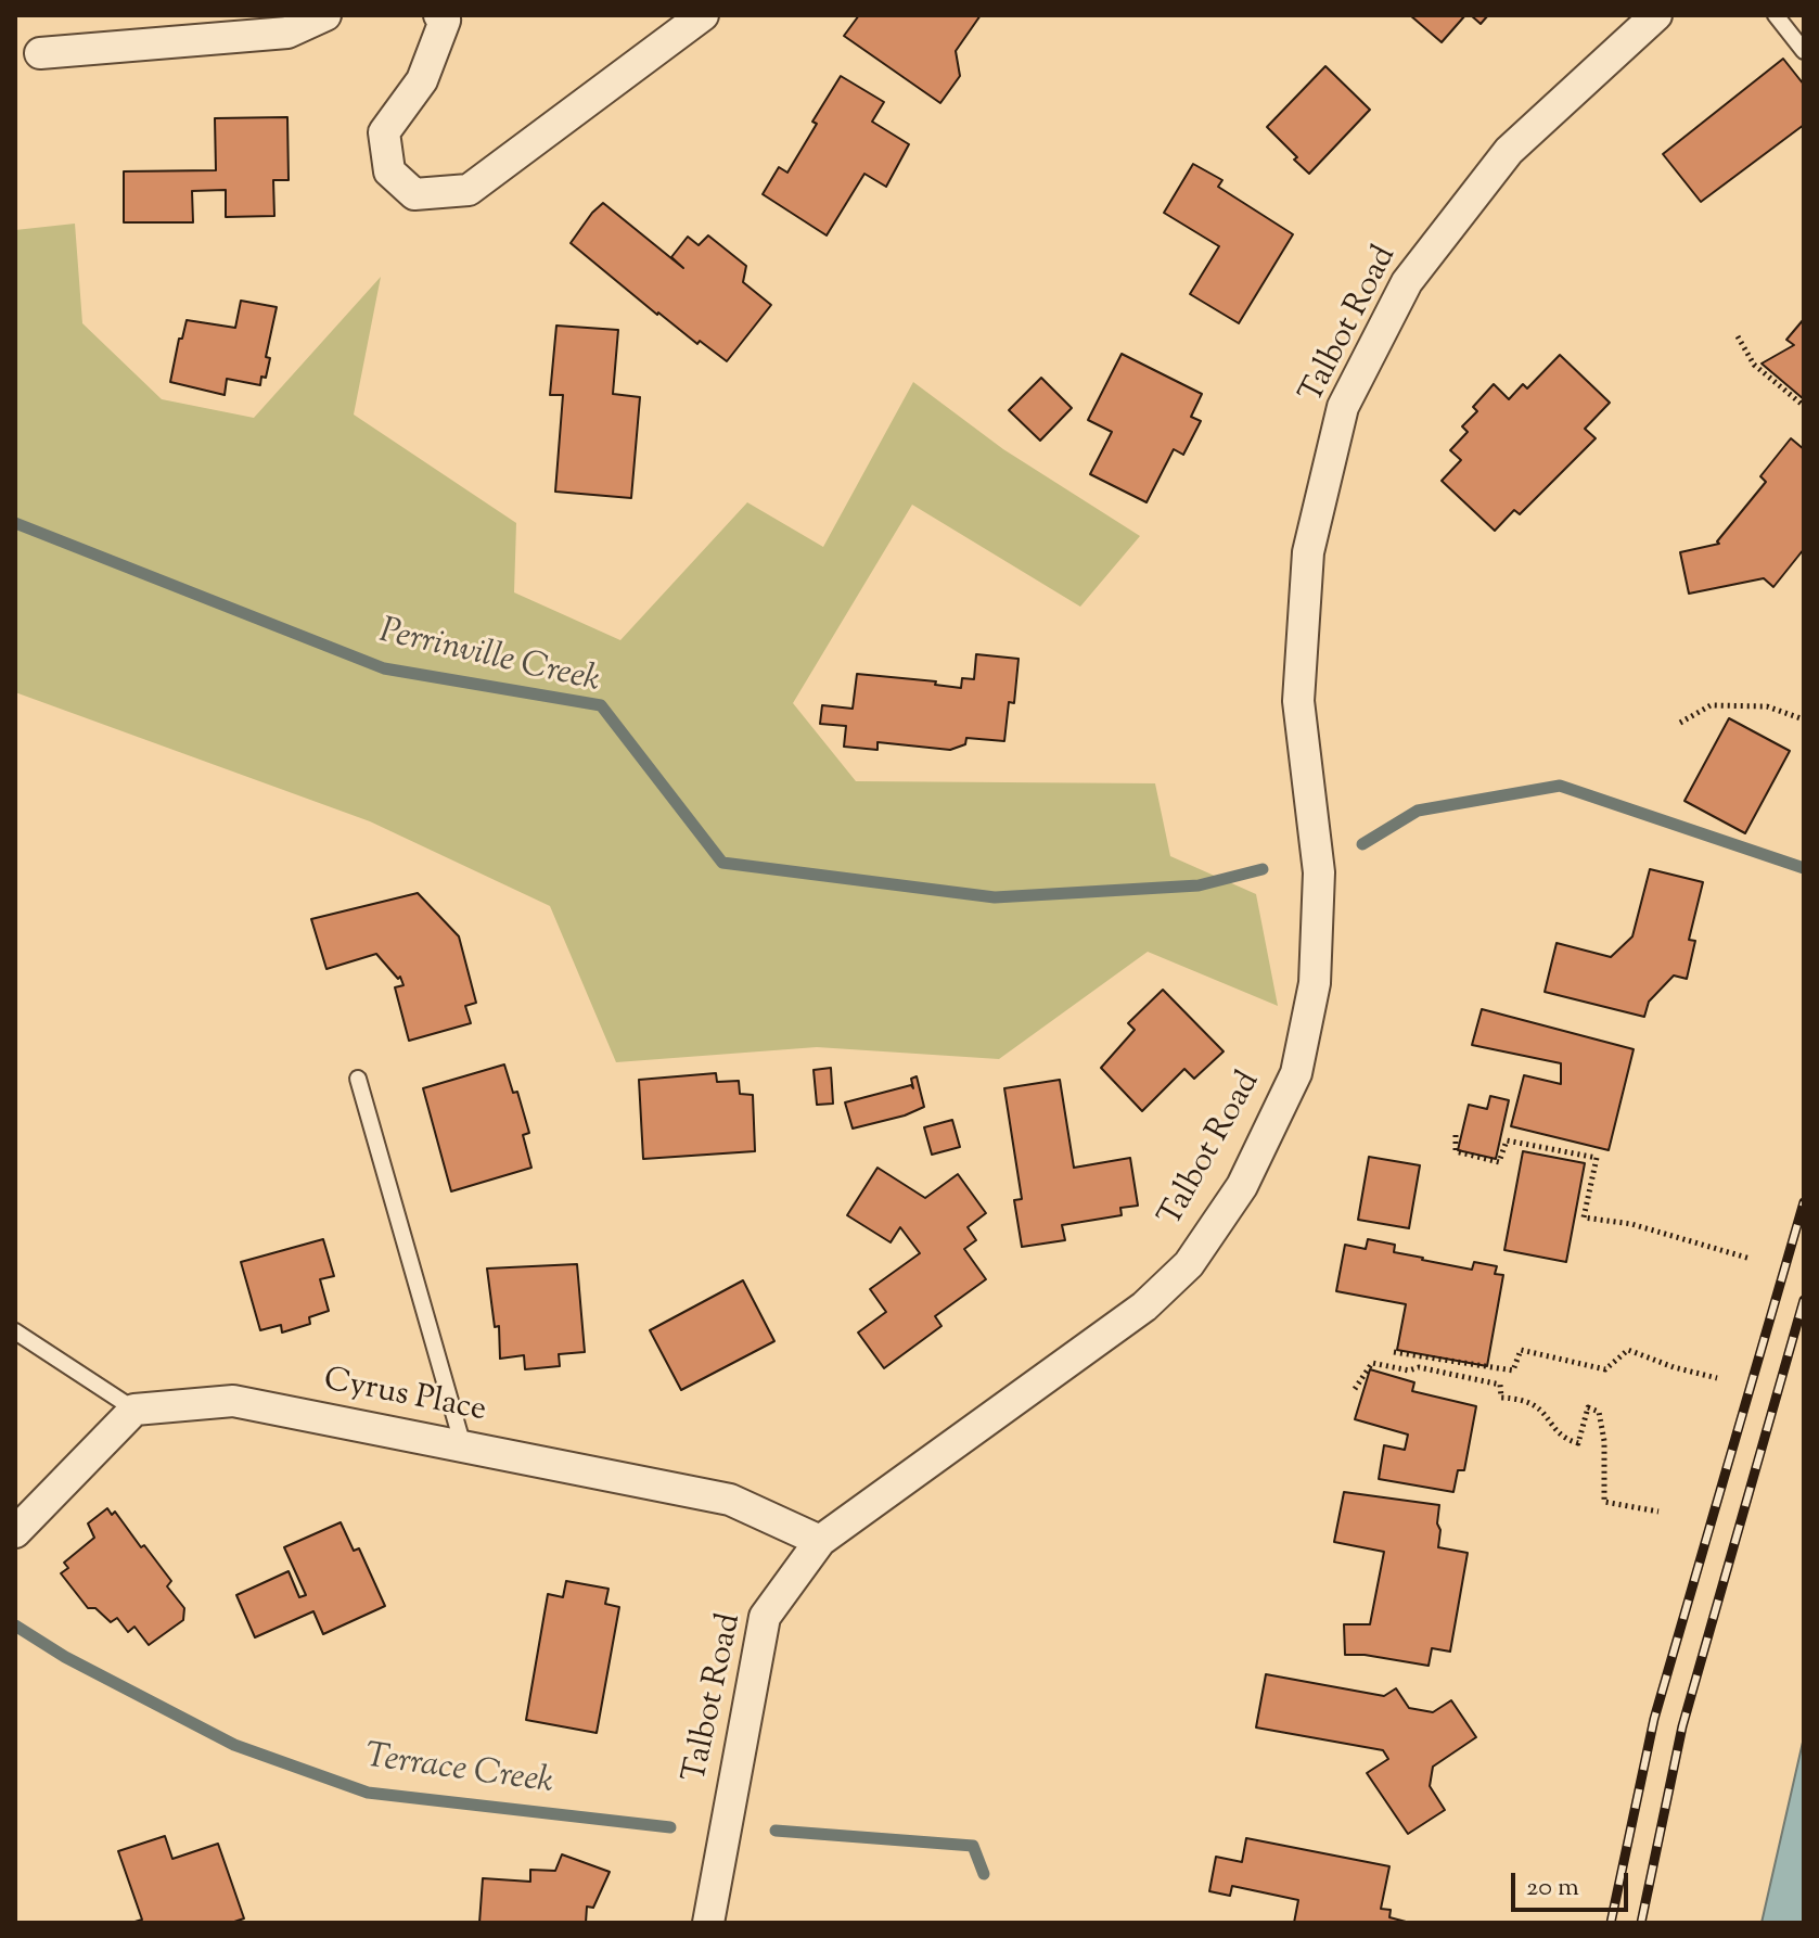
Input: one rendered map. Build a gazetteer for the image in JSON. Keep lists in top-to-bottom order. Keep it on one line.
{"streets":{"street":["Talbot Road","Cyrus Place"]},"crossings":[["Talbot Road","Cyrus Place"]],"water":["Perrinville Creek","Terrace Creek"],"scale_bar":"20 m"}
